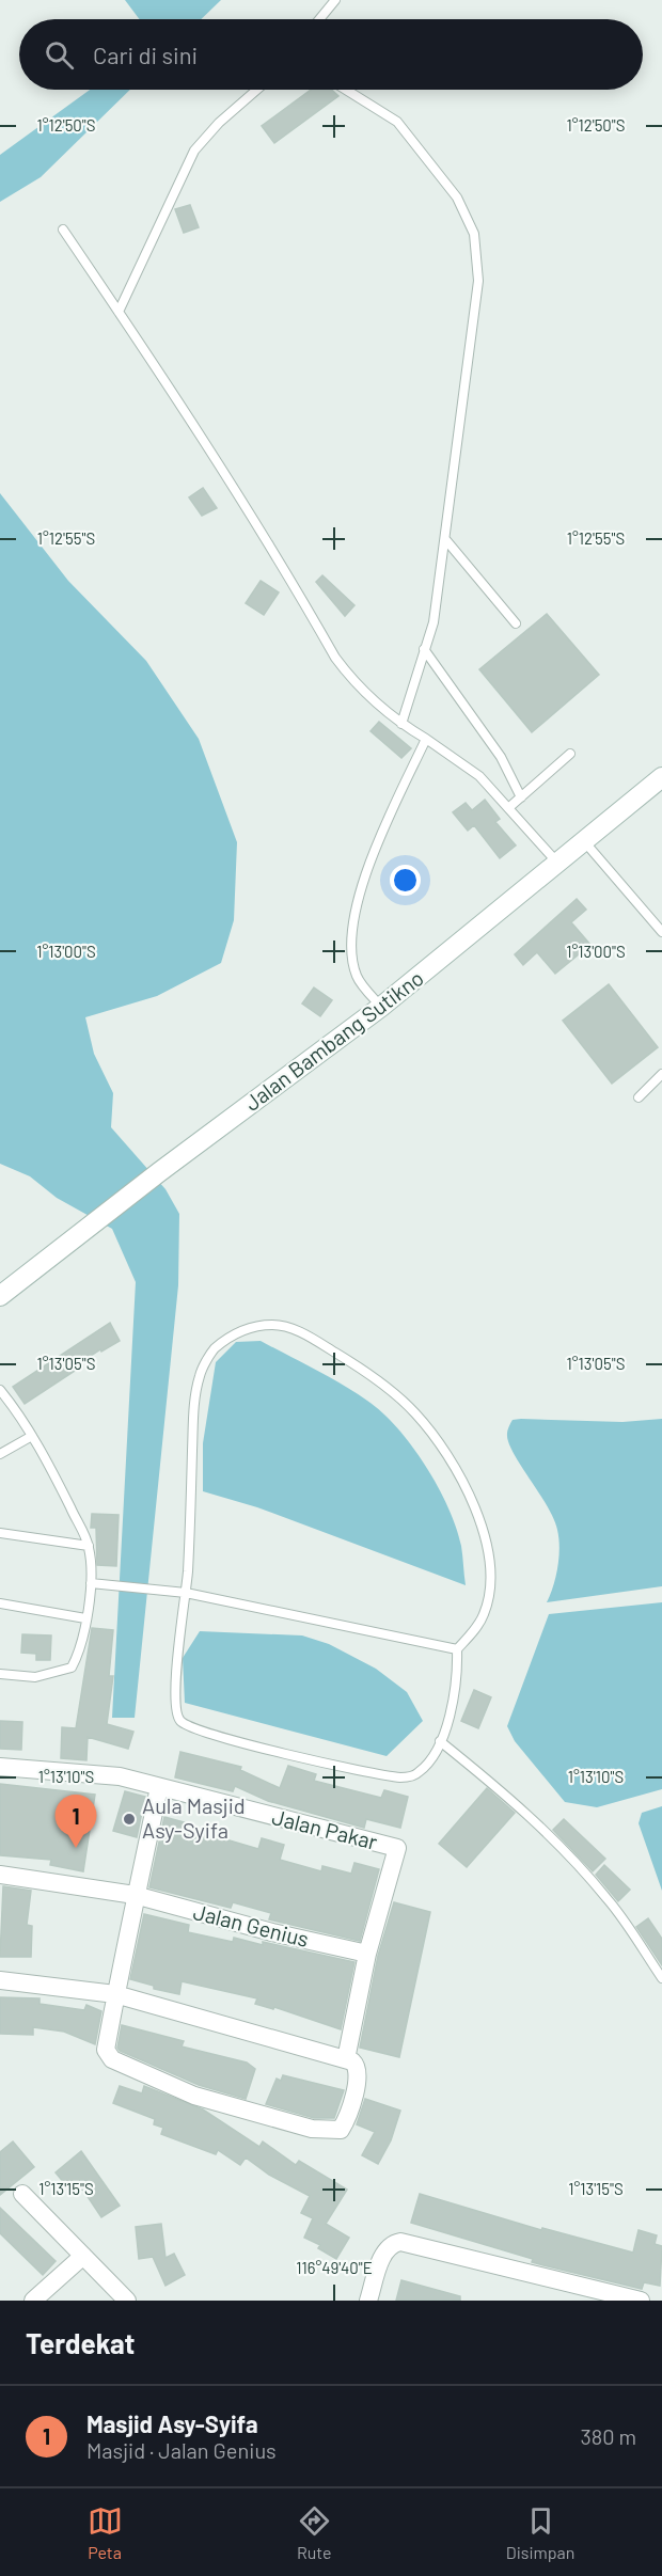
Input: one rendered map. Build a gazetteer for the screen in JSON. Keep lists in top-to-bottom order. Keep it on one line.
{"streets":{"street":["Jalan Bambang Sutikno","Jalan Pakar","Jalan Genius"]},"crossings":[["Jalan Pakar","Jalan Genius"]],"places":["Aula Masjid Asy-Syifa"],"page":{"search":"Cari di sini","pins":"1","heading":"Terdekat","list":[{"mark":"1","name":"Masjid Asy-Syifa","note":"Masjid · Jalan Genius","value":"380 m"}],"nav":["Peta","Rute","Disimpan"]},"coordinates":["1°12'50\"S","1°12'55\"S","1°13'00\"S","1°13'05\"S","1°13'10\"S","1°13'15\"S","116°49'40\"E"]}
